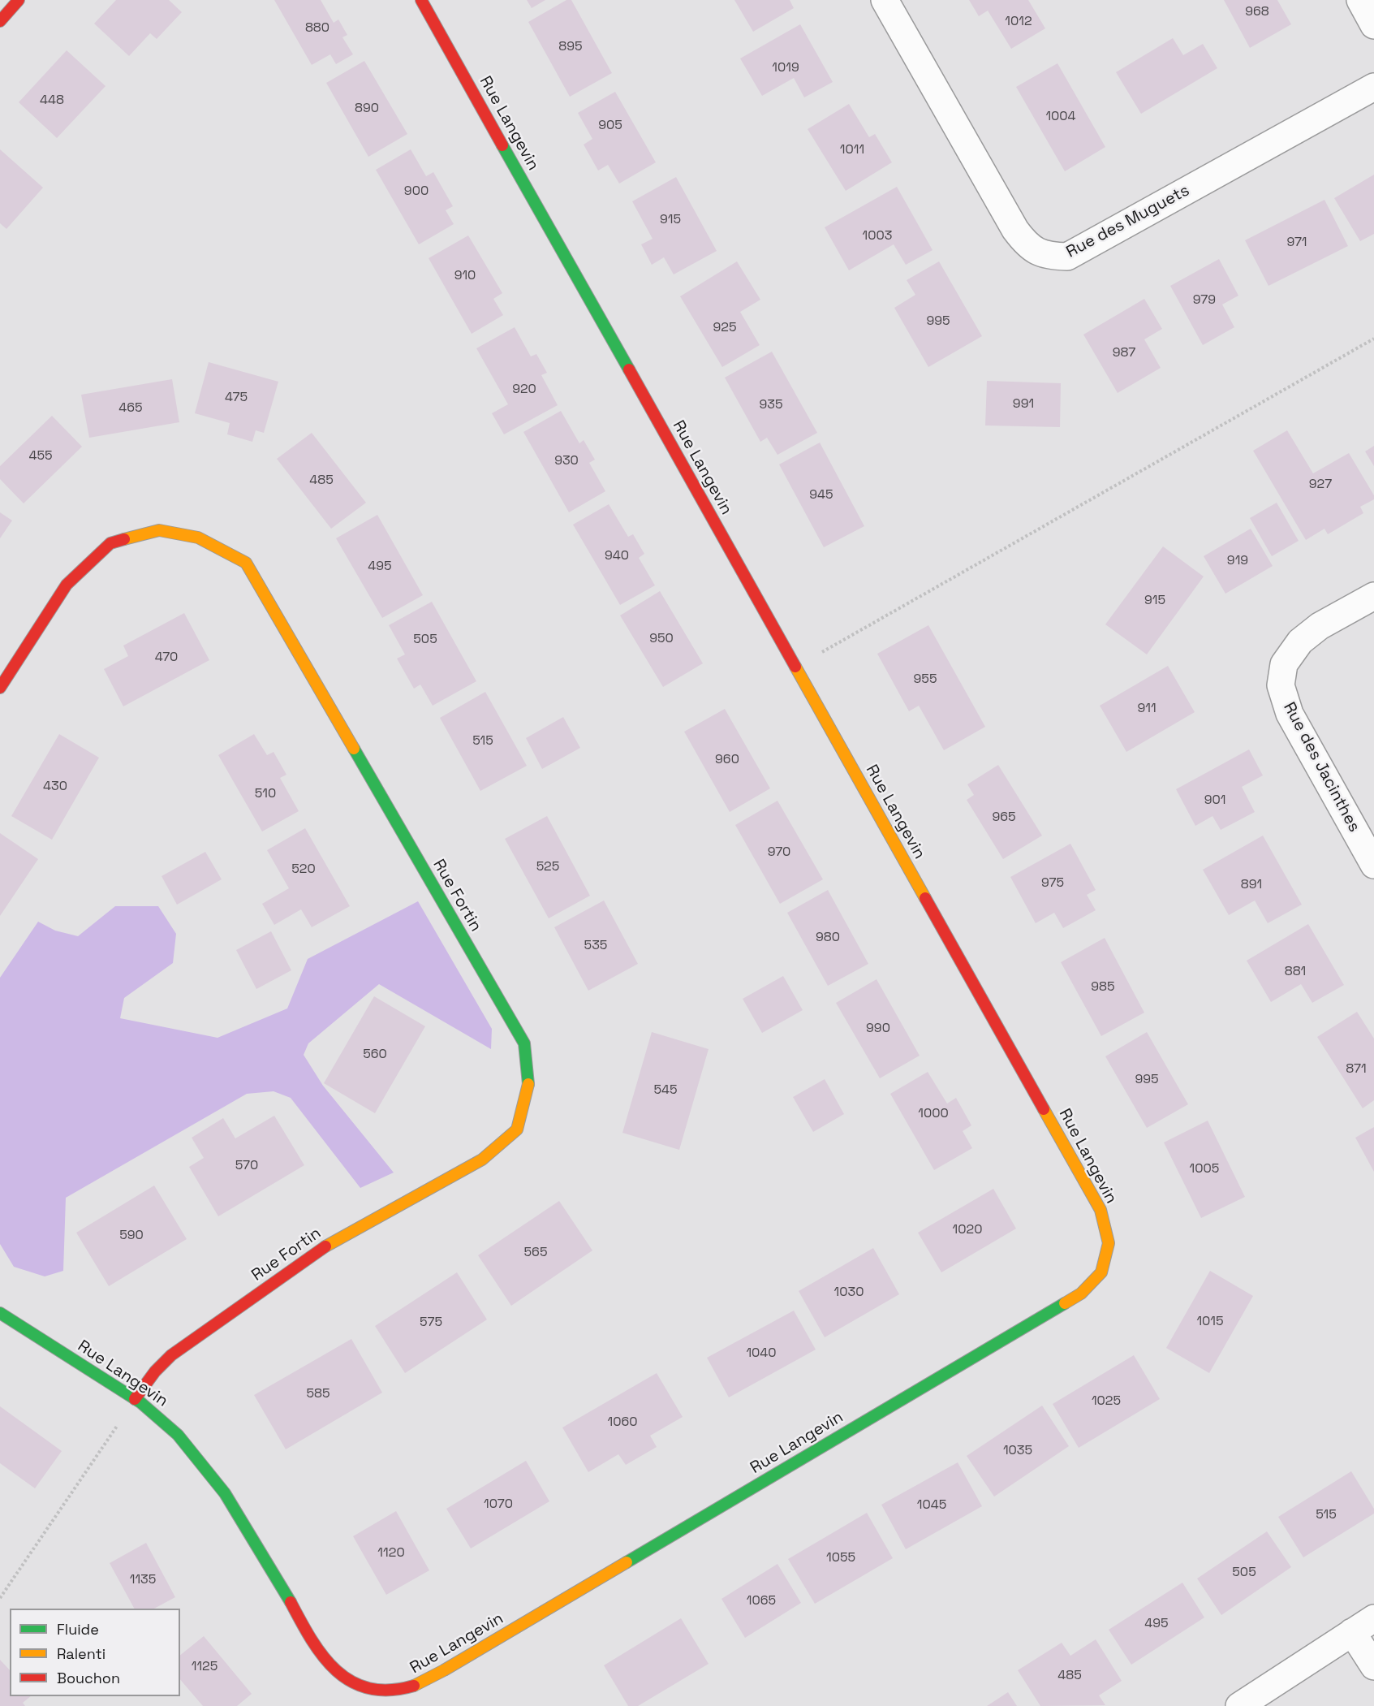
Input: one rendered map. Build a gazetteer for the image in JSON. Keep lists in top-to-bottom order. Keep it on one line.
{"streets":{"street":["Rue Langevin","Rue des Muguets","Rue des Jacinthes","Rue Fortin"]},"crossings":[["Rue Langevin","Rue Fortin"]],"house_numbers":["968","1012","880","895","1019","448","890","1004","905","1011","900","915","1003","971","910","979","995","925","987","920","475","991","935","465","455","930","485","927","945","940","919","495","915","950","505","470","955","911","515","960","430","510","901","965","970","525","520","975","891","980","535","881","985","990","560","871","995","545","1000","570","1005","1020","590","565","1030","1015","575","1040","585","1025","1060","1035","1070","1045","515","1120","1055","505","1135","1065","495","1125","485"],"legend":["Fluide","Ralenti","Bouchon"]}
